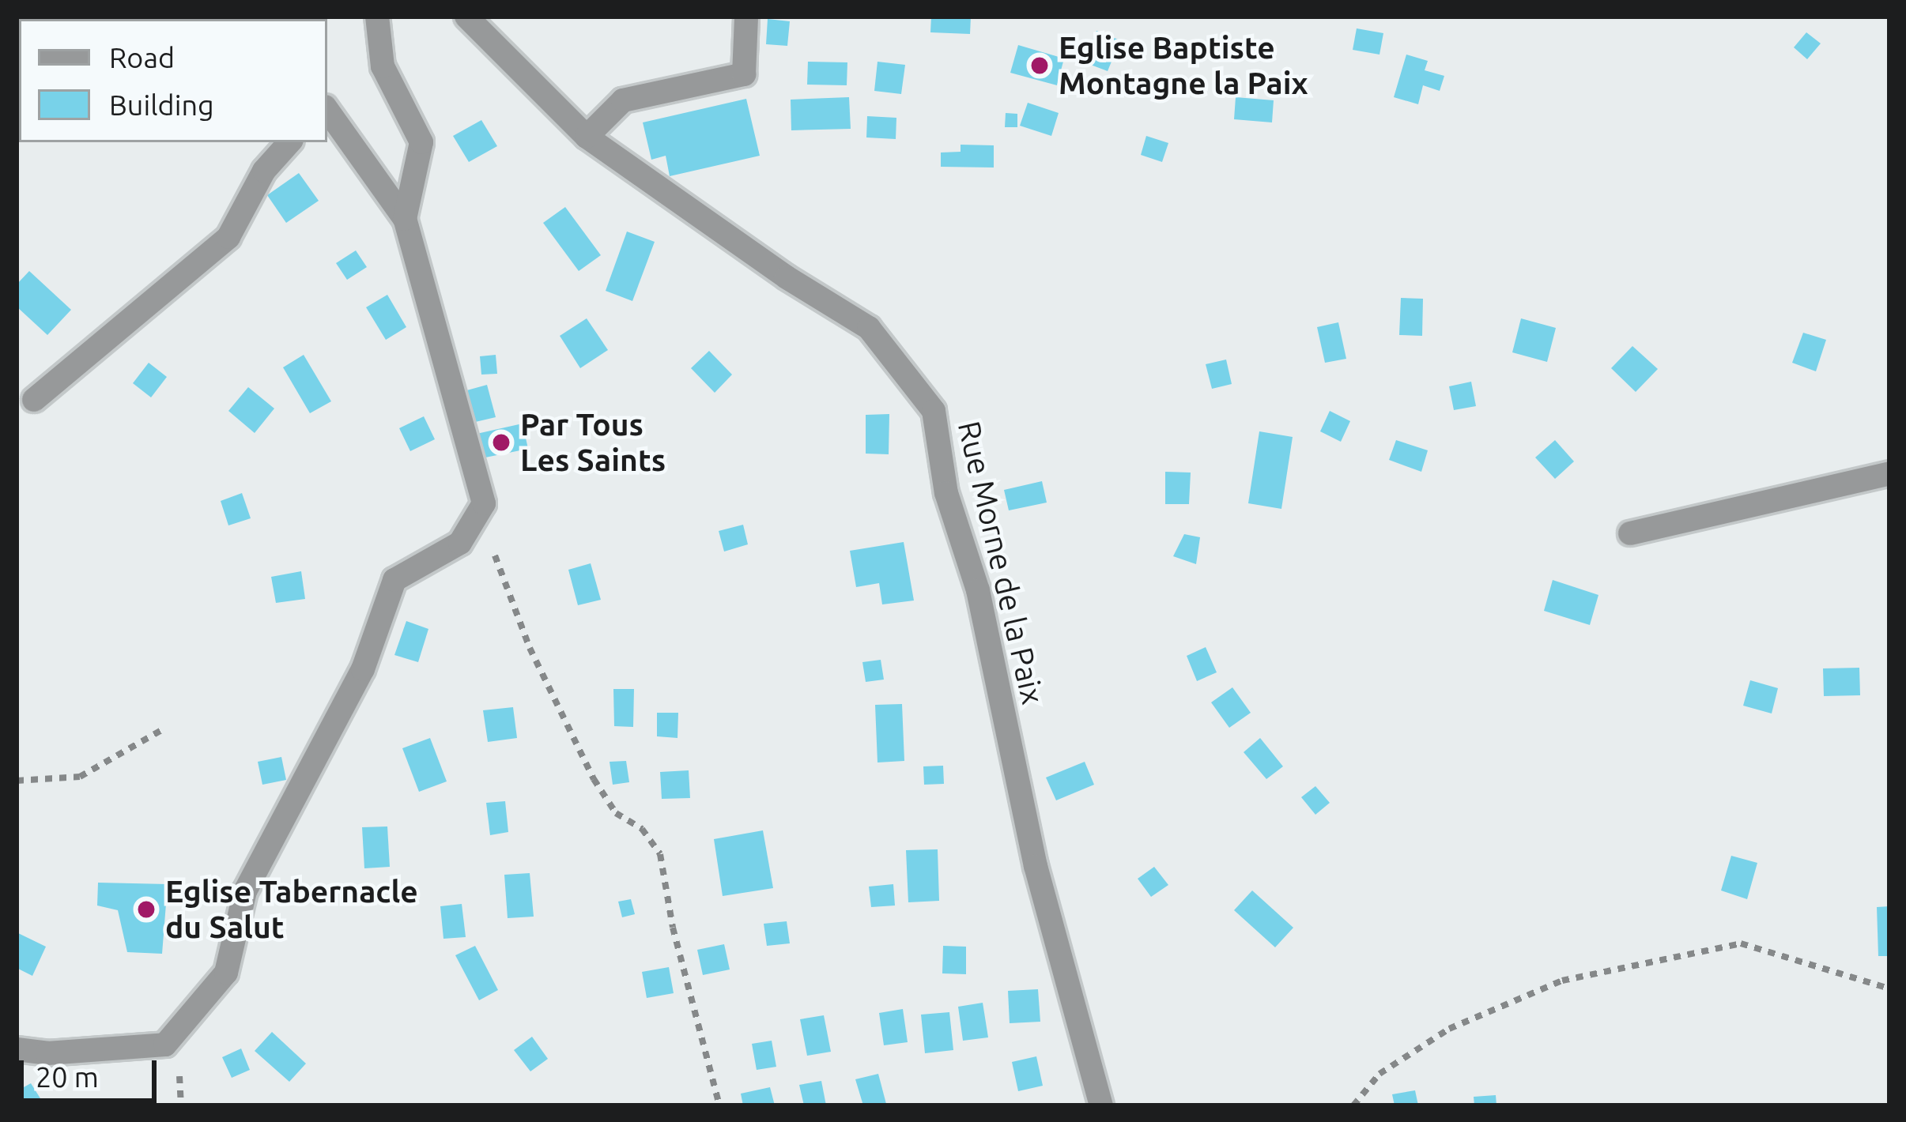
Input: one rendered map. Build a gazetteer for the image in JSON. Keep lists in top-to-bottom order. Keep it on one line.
{"streets":{"street":["Rue Morne de la Paix"]},"places":["Eglise Baptiste Montagne la Paix","Par Tous Les Saints","Eglise Tabernacle du Salut"],"legend":["Road","Building"],"scale_bar":"20 m"}
